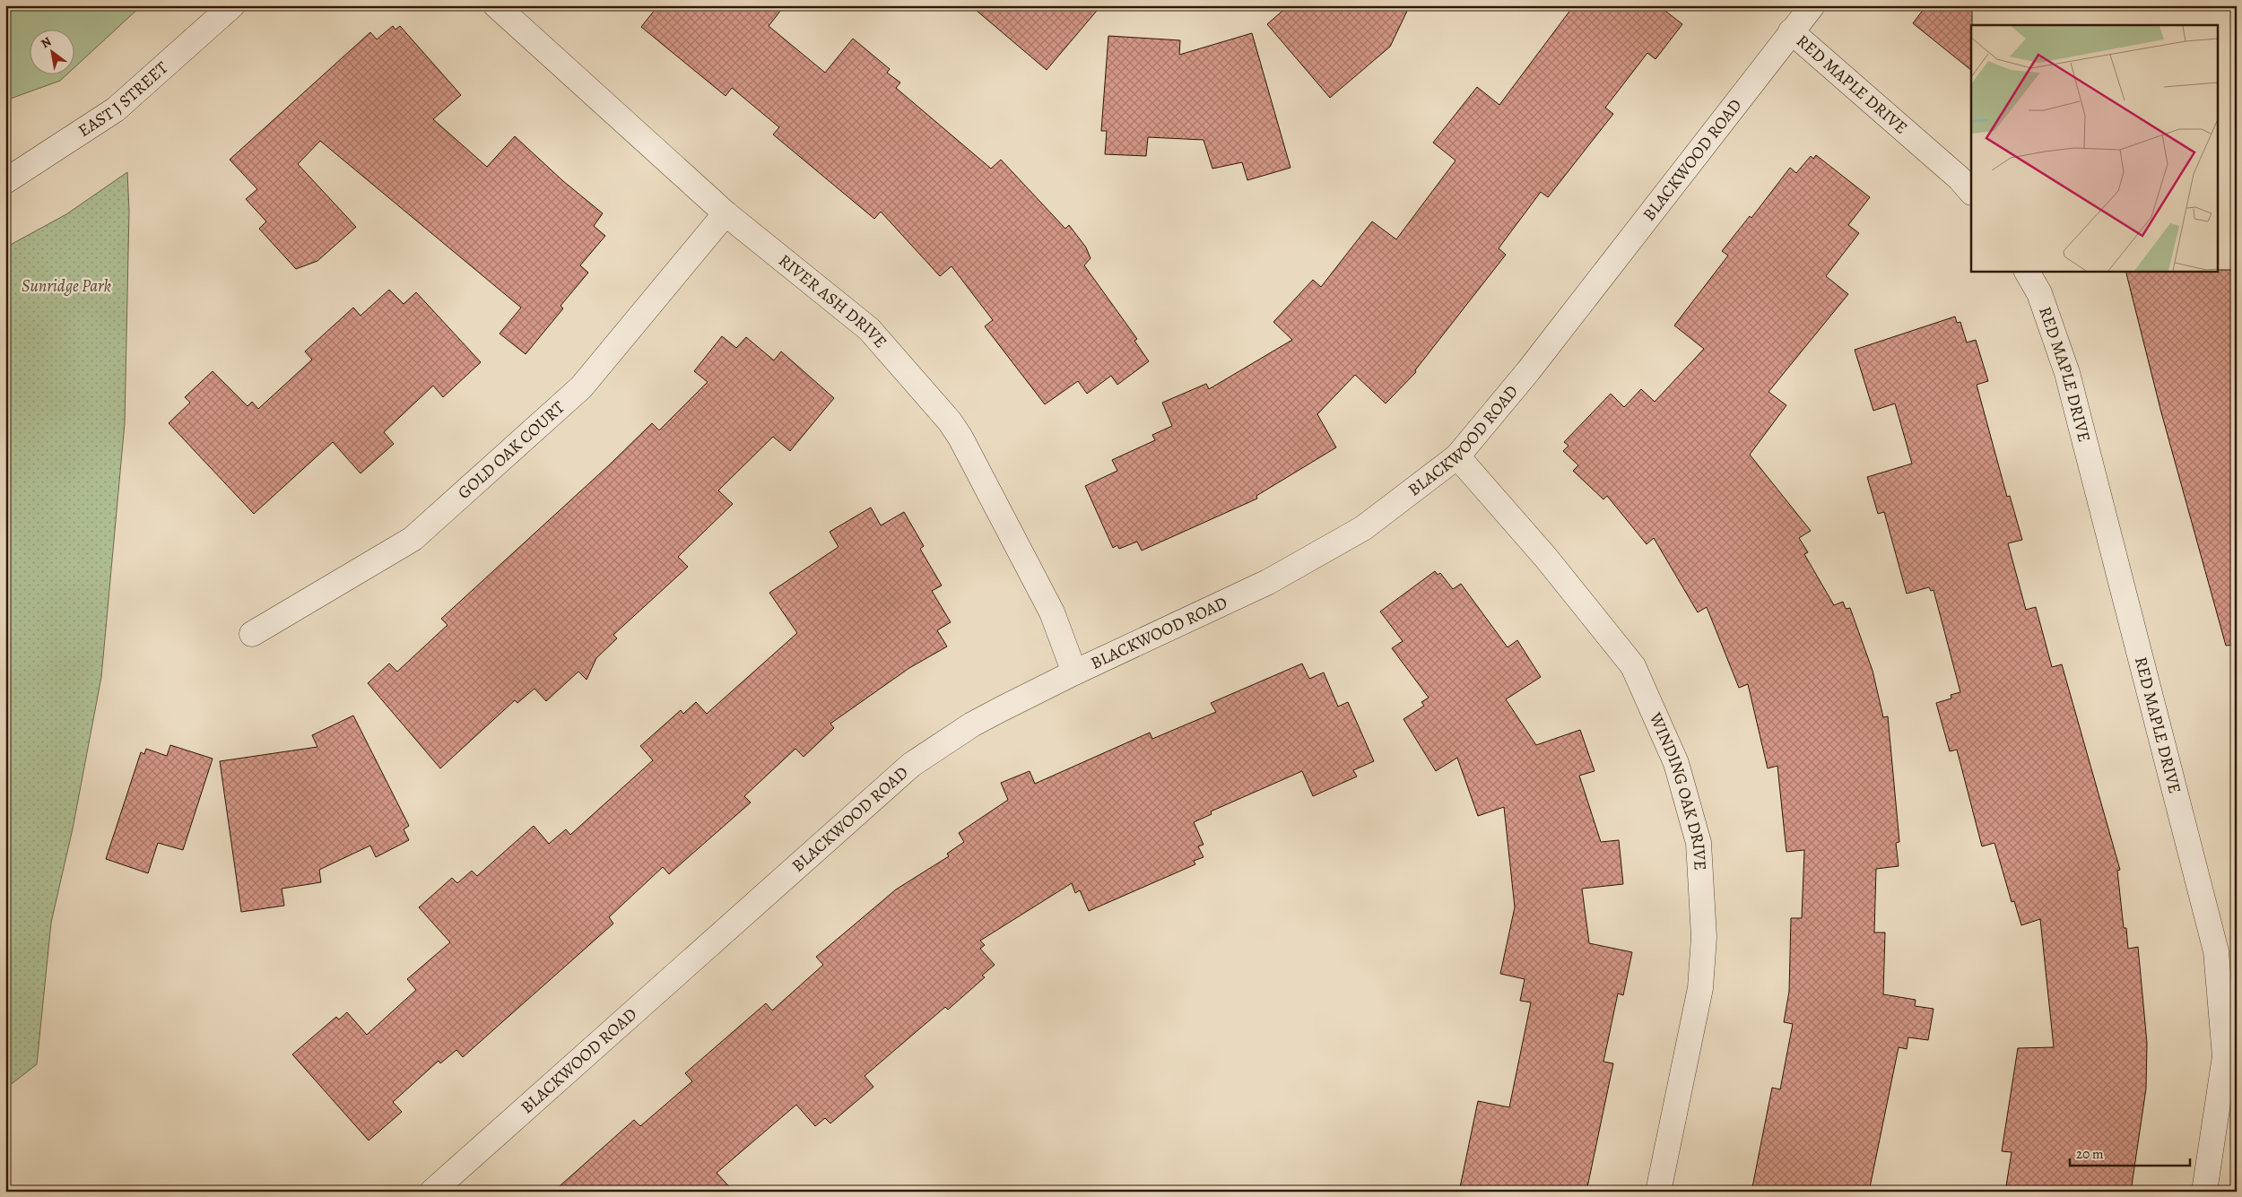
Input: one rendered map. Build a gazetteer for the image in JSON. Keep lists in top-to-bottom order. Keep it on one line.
{"streets":{"street":["RED MAPLE DRIVE","EAST J STREET","BLACKWOOD ROAD","RIVER ASH DRIVE","GOLD OAK COURT","WINDING OAK DRIVE"]},"crossings":[["RED MAPLE DRIVE","BLACKWOOD ROAD"],["BLACKWOOD ROAD","RIVER ASH DRIVE"],["BLACKWOOD ROAD","WINDING OAK DRIVE"],["RIVER ASH DRIVE","GOLD OAK COURT"]],"parks":["Sunridge Park"],"scale_bar":"20 m","north":"top left"}
